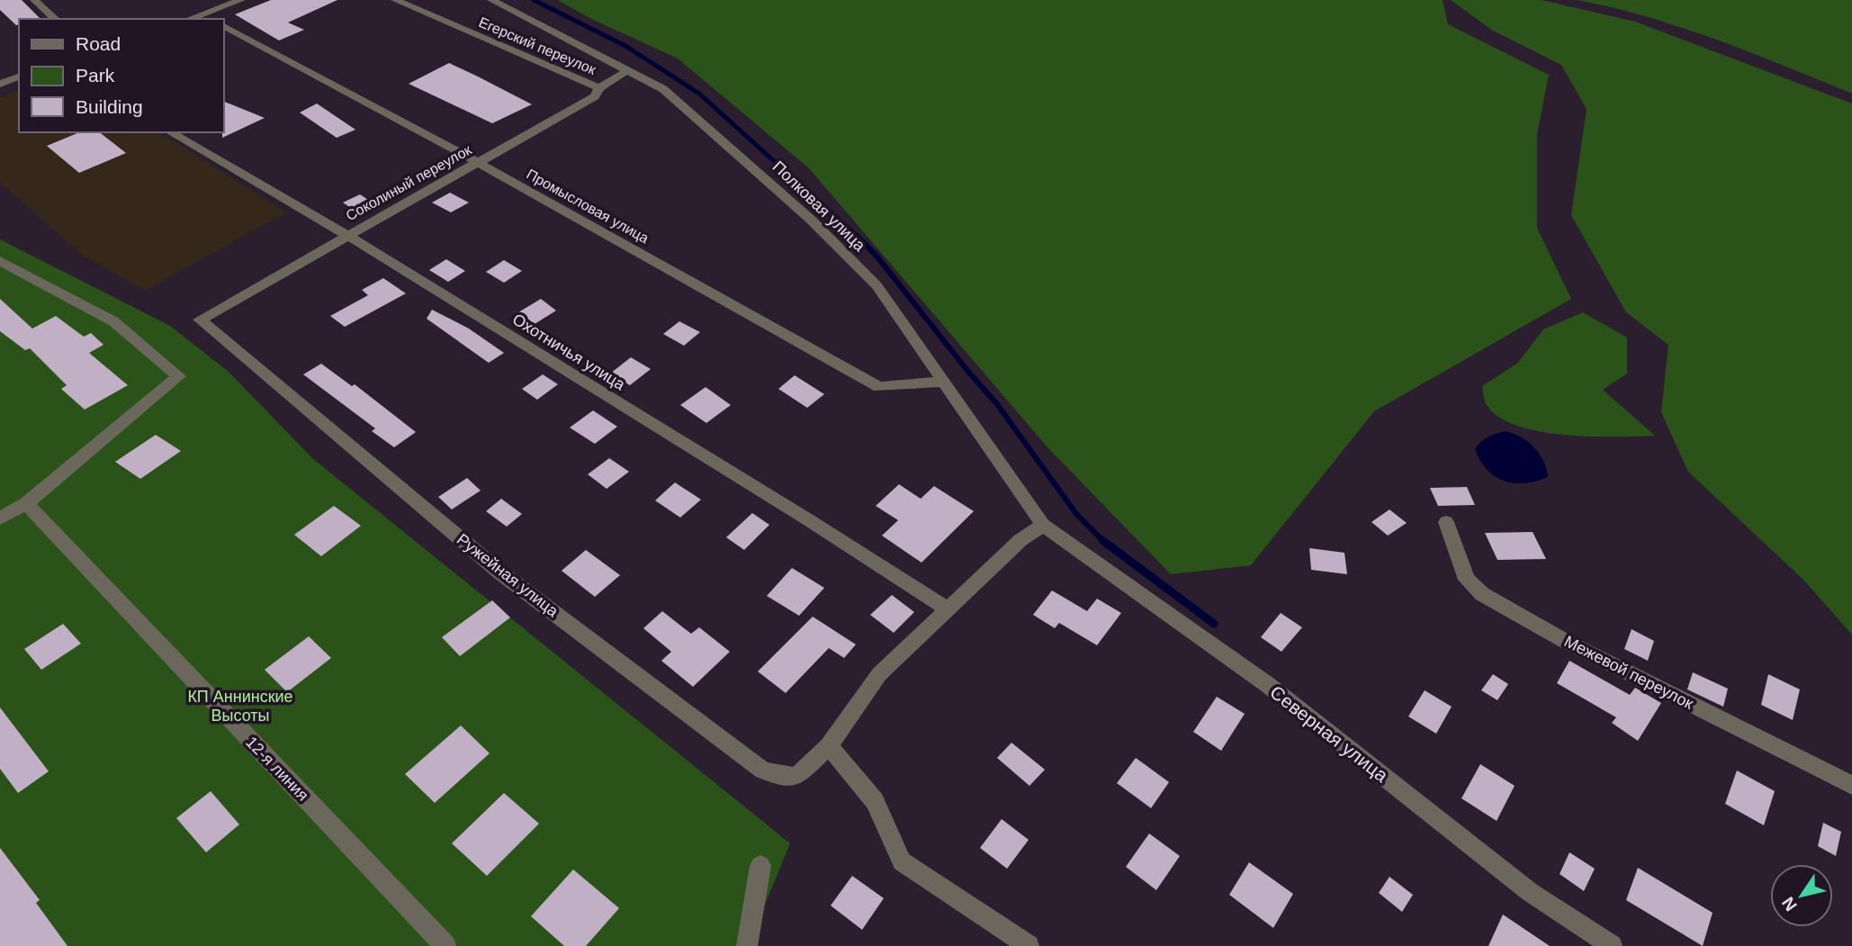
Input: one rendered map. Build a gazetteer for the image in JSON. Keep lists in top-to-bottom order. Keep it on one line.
{"streets":{"street":["Егерский переулок","Соколиный переулок","Промысловая улица","Полковая улица","Охотничья улица","Ружейная улица","Межевой переулок","Северная улица","12-я линия"]},"crossings":[["Егерский переулок","Соколиный переулок"],["Соколиный переулок","Промысловая улица"],["Соколиный переулок","Полковая улица"],["Соколиный переулок","Охотничья улица"],["Соколиный переулок","Ружейная улица"],["Промысловая улица","Полковая улица"],["Полковая улица","Северная улица"]],"parks":["КП Аннинские Высоты"],"legend":["Road","Park","Building"],"north":"bottom left"}
